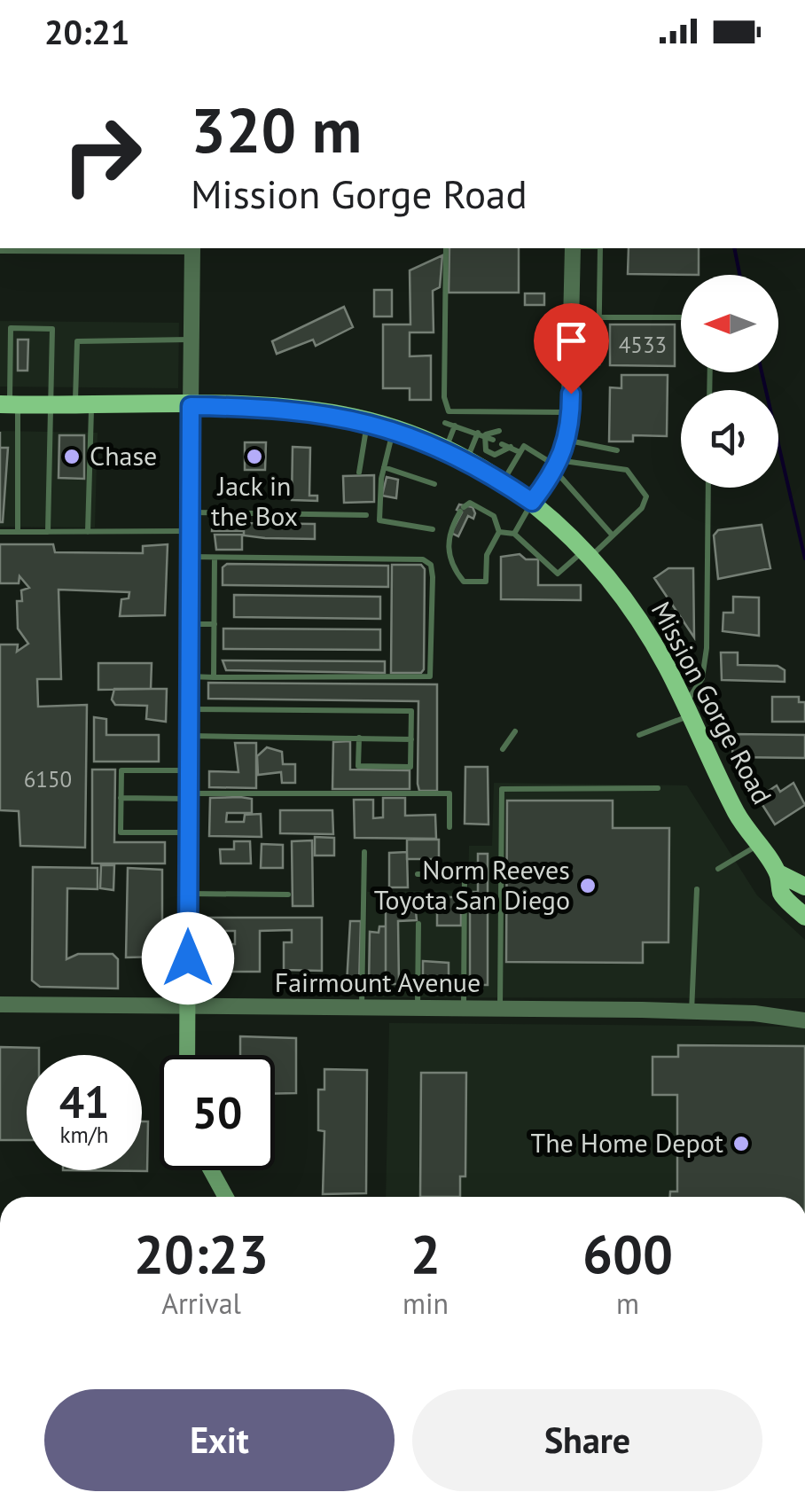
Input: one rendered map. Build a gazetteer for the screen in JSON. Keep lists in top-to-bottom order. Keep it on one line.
{"streets":{"main road":["Mission Gorge Road"],"street":["Fairmount Avenue"]},"places":["Chase","Jack in the Box","Norm Reeves Toyota San Diego","The Home Depot"],"house_numbers":["4533","6150"],"north":"left","page":{"status":"20:21","turn":["320 m","Mission Gorge Road"],"speed":"41 km/h","limit":"50","eta":["20:23","Arrival","2","min","600","m"],"buttons":["Exit","Share"]}}
